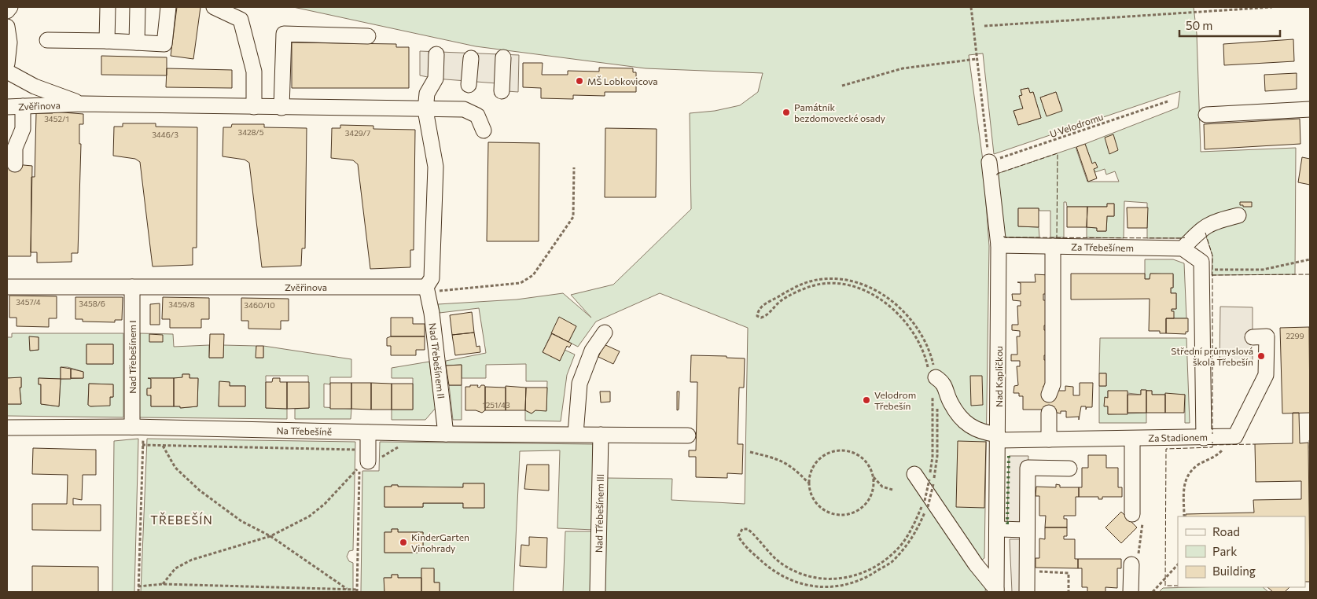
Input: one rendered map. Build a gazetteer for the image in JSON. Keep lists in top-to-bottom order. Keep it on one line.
{"streets":{"street":["Zvěřinova","Za Třebešínem","Nad Třebešínem I","Nad Třebešínem II","Nad Kapličkou","Na Třebešíně","Za Stadionem","Nad Třebešínem III"],"path":["U Velodromu"]},"crossings":[["Zvěřinova","Nad Třebešínem I"],["Zvěřinova","Nad Třebešínem II"],["U Velodromu","Nad Kapličkou"],["Za Třebešínem","Nad Kapličkou"],["Nad Třebešínem I","Na Třebešíně"],["Nad Třebešínem II","Na Třebešíně"],["Nad Kapličkou","Za Stadionem"],["Na Třebešíně","Nad Třebešínem III"]],"districts":["TŘEBEŠÍN"],"places":["MŠ Lobkovicova","Památník bezdomovecké osady","Střední průmyslová škola Třebešín","Velodrom Třebešín","KinderGarten Vinohrady"],"house_numbers":["3452/1","3428/5","3429/7","3446/3","3457/4","3458/6","3459/8","3460/10","2299","1251/43"],"legend":["Road","Park","Building"],"scale_bar":"50 m"}
